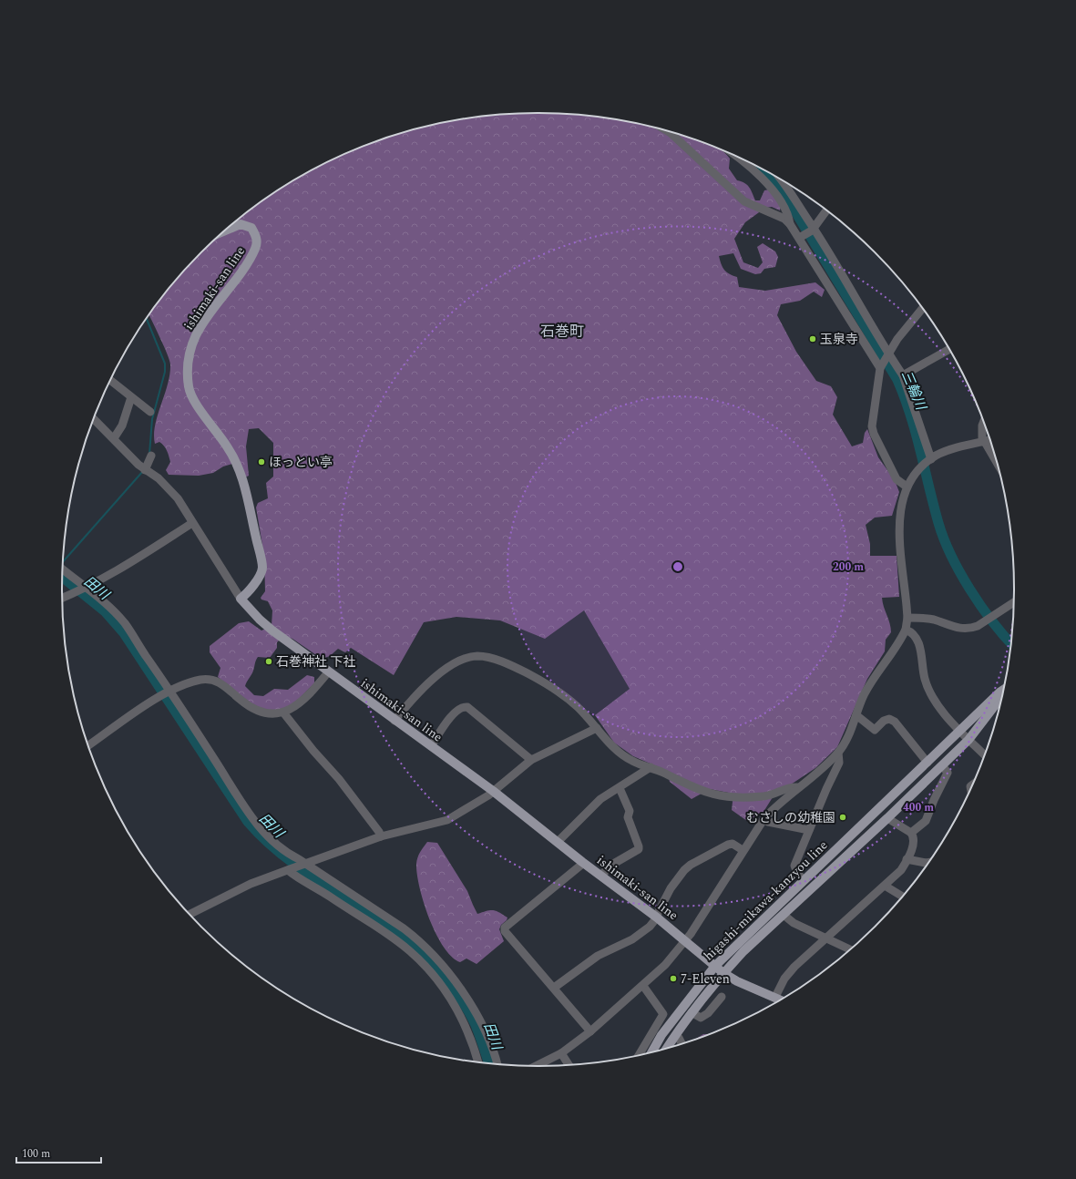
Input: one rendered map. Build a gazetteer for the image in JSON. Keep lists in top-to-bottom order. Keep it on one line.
{"streets":{"main road":["ishimaki-san line","higashi-mikawa-kanzyou line"]},"crossings":[["ishimaki-san line","higashi-mikawa-kanzyou line"]],"districts":["石巻町"],"water":["三輪川","田川"],"places":["玉泉寺","ほっとい亭","石巻神社 下社","むさしの幼稚園","7-Eleven"],"scale_bar":"100 m","rings":["200 m","400 m"]}
